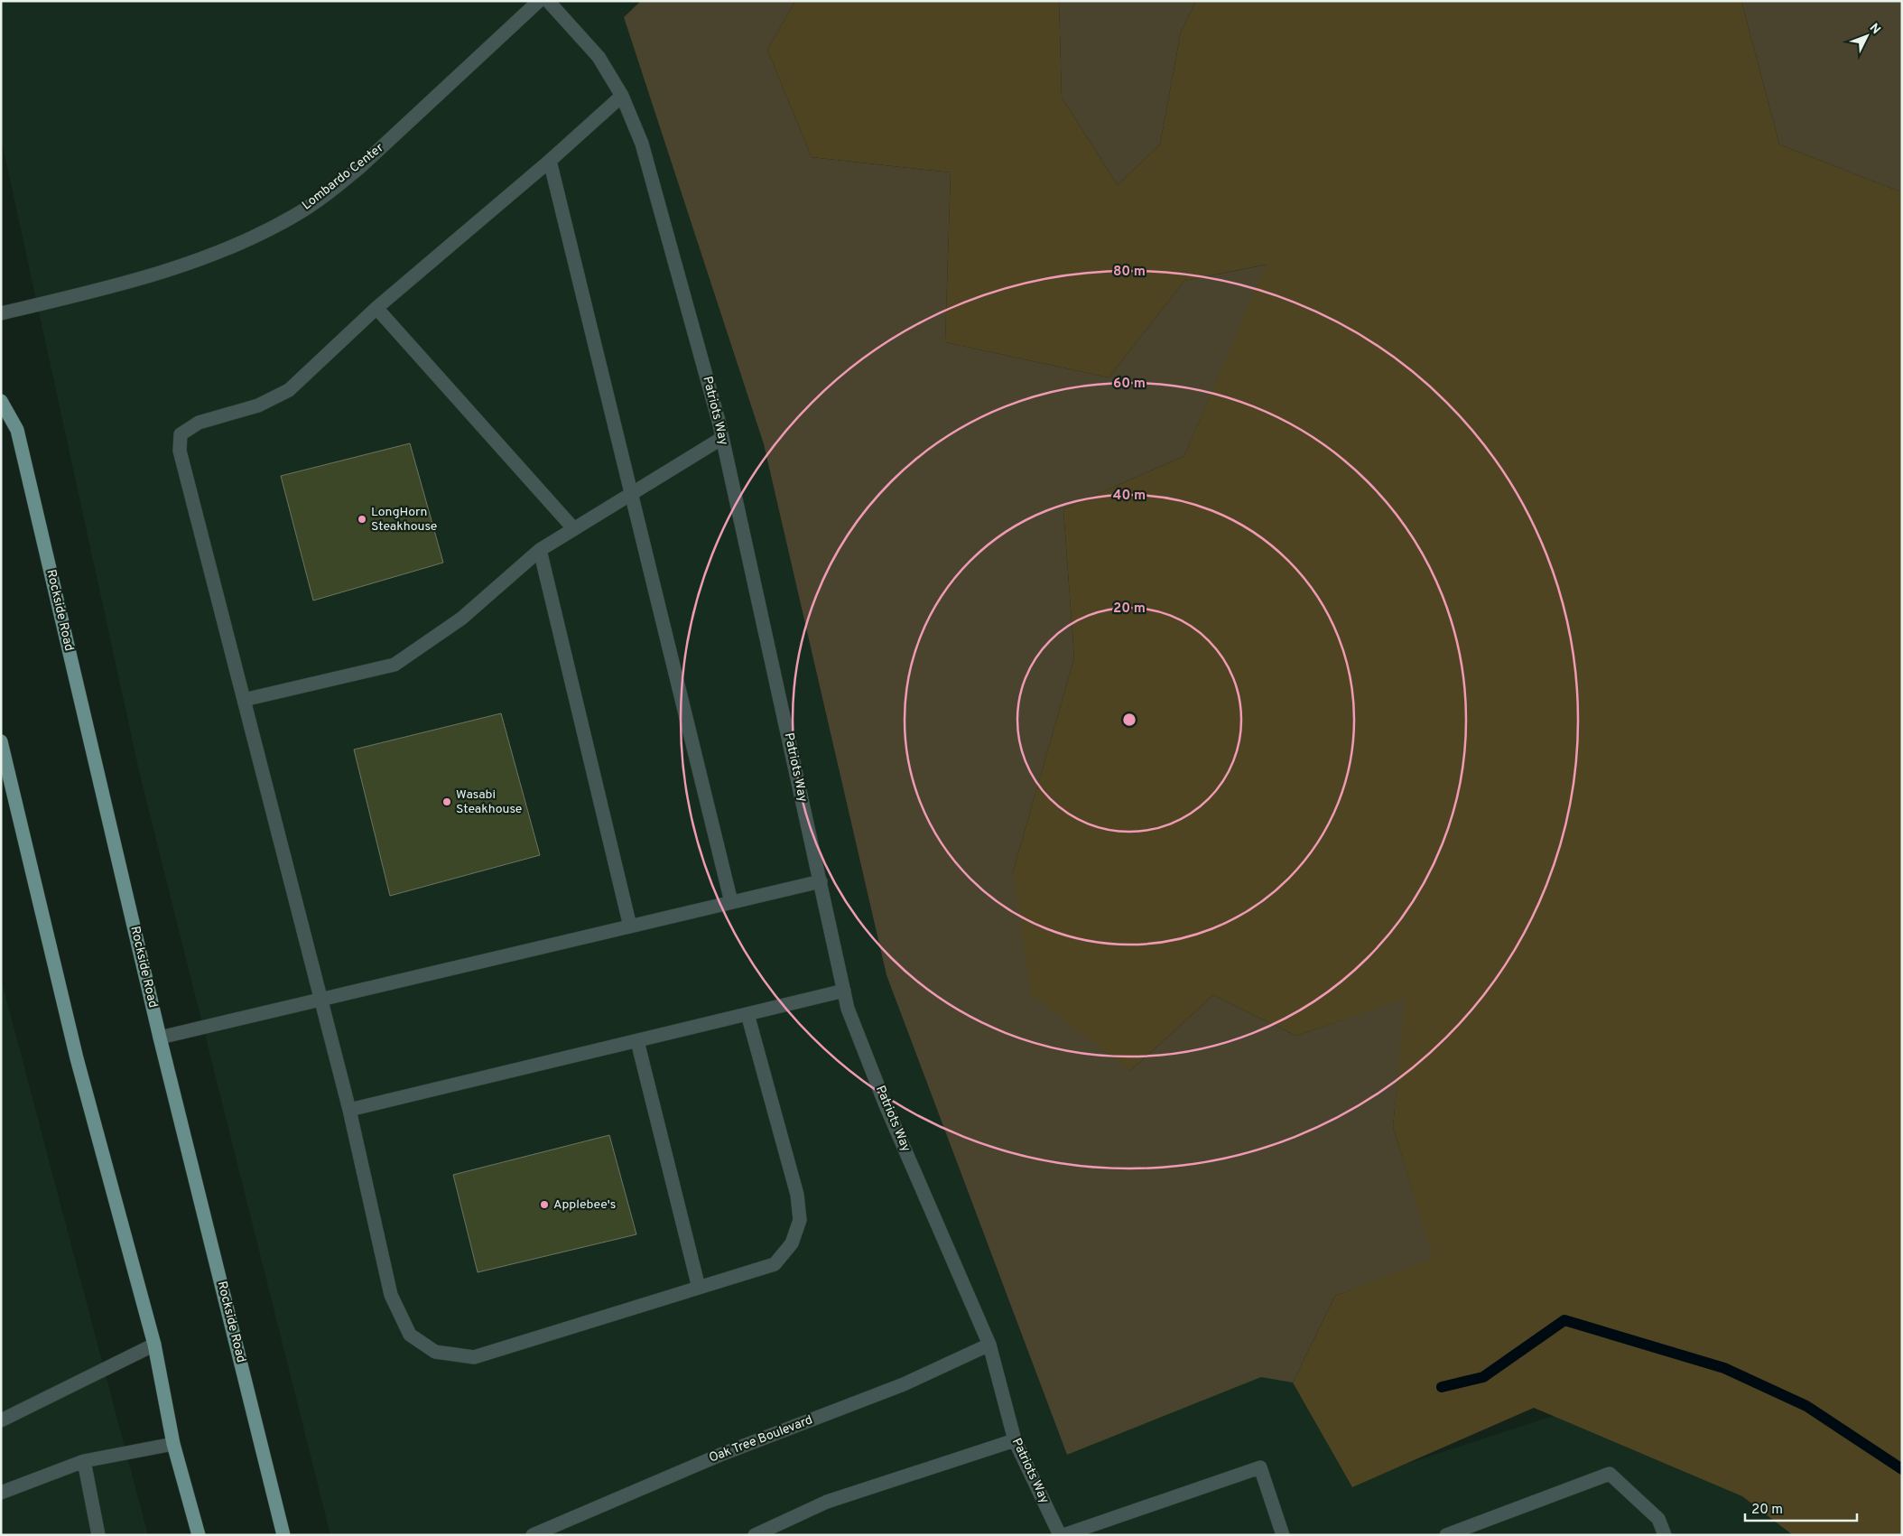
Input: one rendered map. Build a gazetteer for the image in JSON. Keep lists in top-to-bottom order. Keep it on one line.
{"streets":{"main road":["Rockside Road"],"street":["Lombardo Center","Patriots Way","Oak Tree Boulevard"]},"crossings":[["Patriots Way","Oak Tree Boulevard"]],"places":["LongHorn Steakhouse","Wasabi Steakhouse","Applebee's"],"scale_bar":"20 m","north":"top right","rings":["80 m","60 m","40 m","20 m"]}
